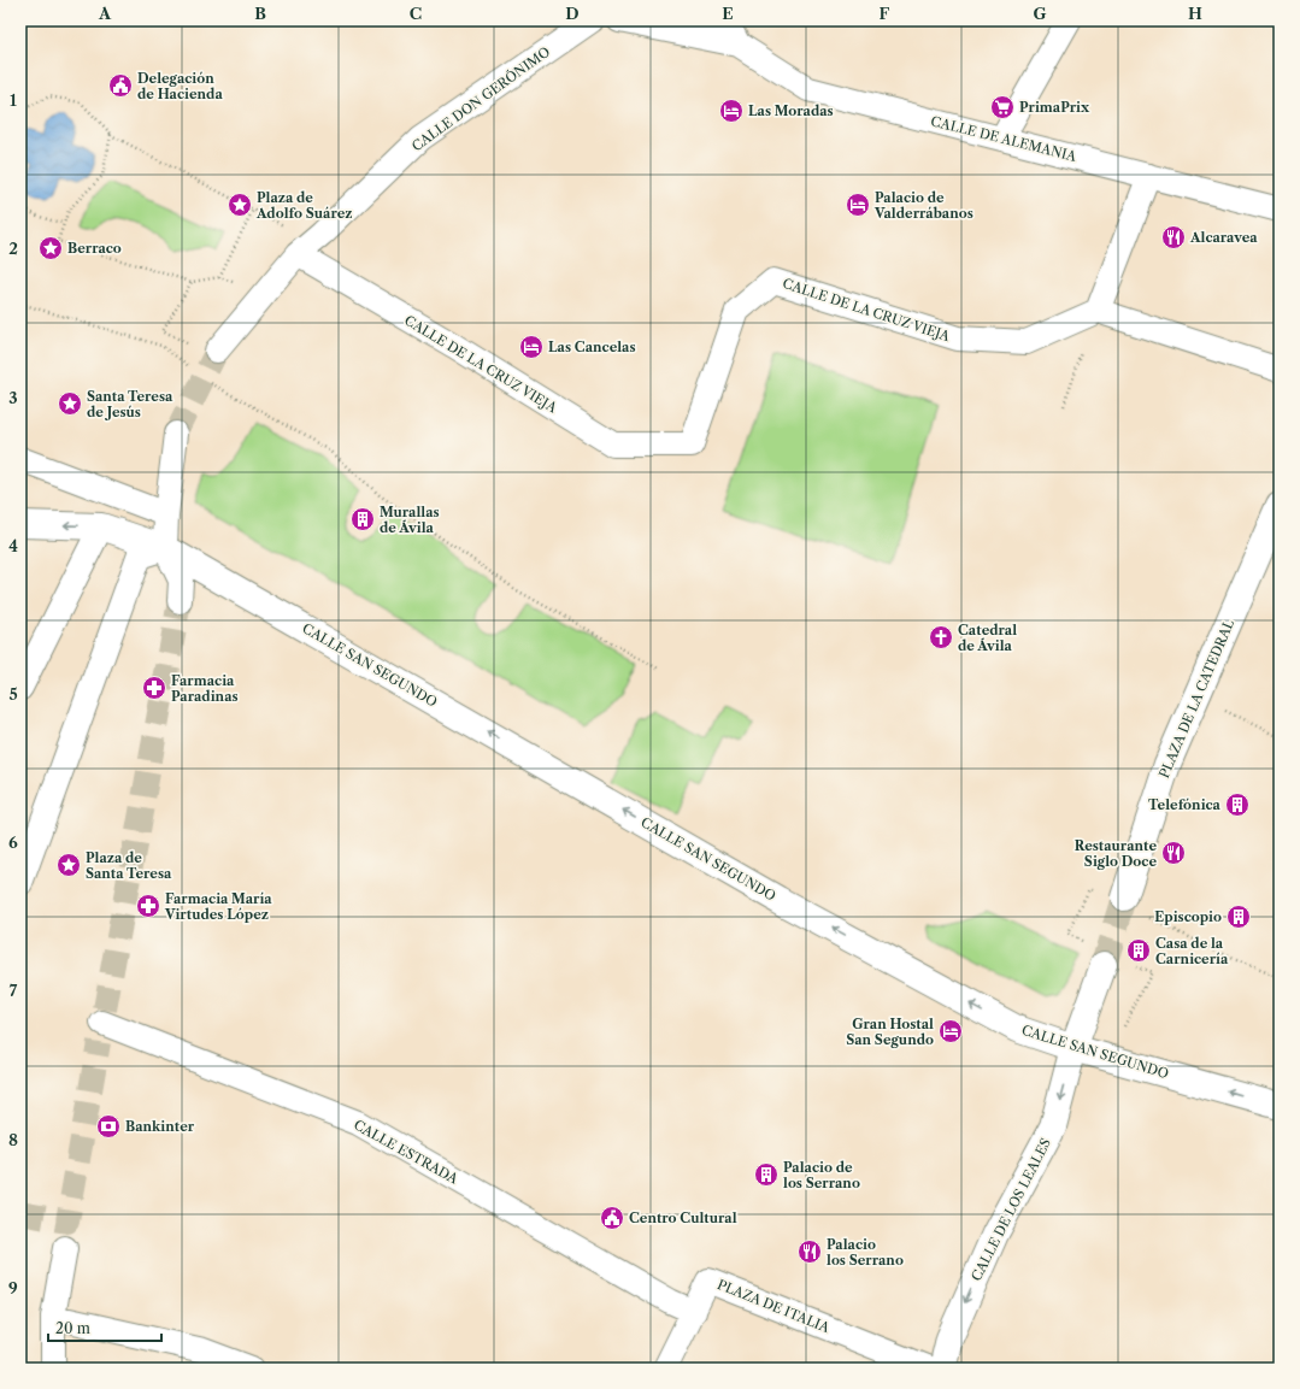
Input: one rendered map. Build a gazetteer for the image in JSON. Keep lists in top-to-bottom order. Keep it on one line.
{"streets":{"street":["CALLE DON GERÓNIMO","CALLE DE ALEMANIA","CALLE DE LA CRUZ VIEJA","CALLE SAN SEGUNDO","PLAZA DE LA CATEDRAL","CALLE ESTRADA","CALLE DE LOS LEALES","PLAZA DE ITALIA"]},"crossings":[["CALLE DON GERÓNIMO","CALLE DE LA CRUZ VIEJA"],["CALLE SAN SEGUNDO","CALLE DE LOS LEALES"],["CALLE ESTRADA","PLAZA DE ITALIA"]],"one_way":["CALLE SAN SEGUNDO","CALLE DE LOS LEALES"],"places":{"public building":["Delegación de Hacienda","Centro Cultural"],"supermarket":["PrimaPrix"],"hotel":["Las Moradas","Palacio de Valderrábanos","Las Cancelas","Gran Hostal San Segundo"],"place":["Plaza de Adolfo Suárez","Berraco","Santa Teresa de Jesús","Plaza de Santa Teresa"],"restaurant":["Alcaravea","Restaurante Siglo Doce","Palacio los Serrano"],"building":["Murallas de Ávila","Telefónica","Episcopio","Casa de la Carnicería","Palacio de los Serrano"],"church":["Catedral de Ávila"],"pharmacy":["Farmacia Paradinas","Farmacia María Virtudes López"],"bank":["Bankinter"]},"scale_bar":"20 m","grid":{"columns":["A","B","C","D","E","F","G","H"],"rows":["1","2","3","4","5","6","7","8","9"]}}
